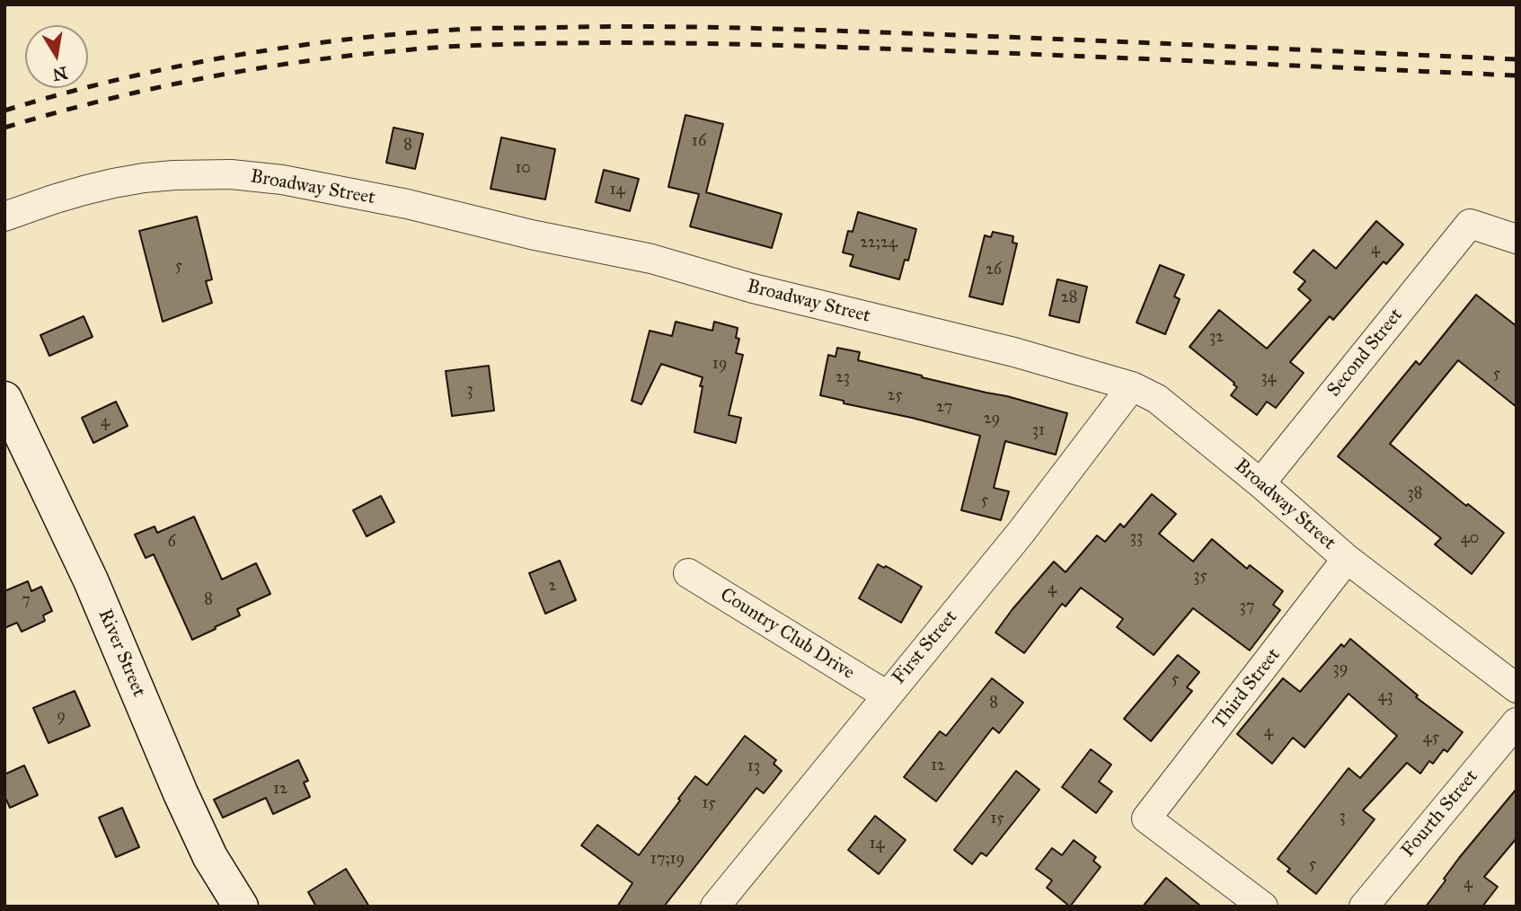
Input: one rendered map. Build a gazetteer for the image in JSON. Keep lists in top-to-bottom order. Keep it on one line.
{"streets":{"main road":["River Street"],"street":["Broadway Street","Second Street","Country Club Drive","First Street","Third Street","Fourth Street"]},"crossings":[["Broadway Street","Second Street"],["Broadway Street","First Street"],["Broadway Street","Third Street"],["Country Club Drive","First Street"]],"house_numbers":["16","8","10","14","22;24","4","5","26","28","32","19","5","23","34","3","25","27","29","4","31","38","5","33","40","6","35","2","4","8","7","37","39","5","43","8","9","4","45","12","13","12","15","3","15","14","17;19","5","4"],"north":"bottom"}
